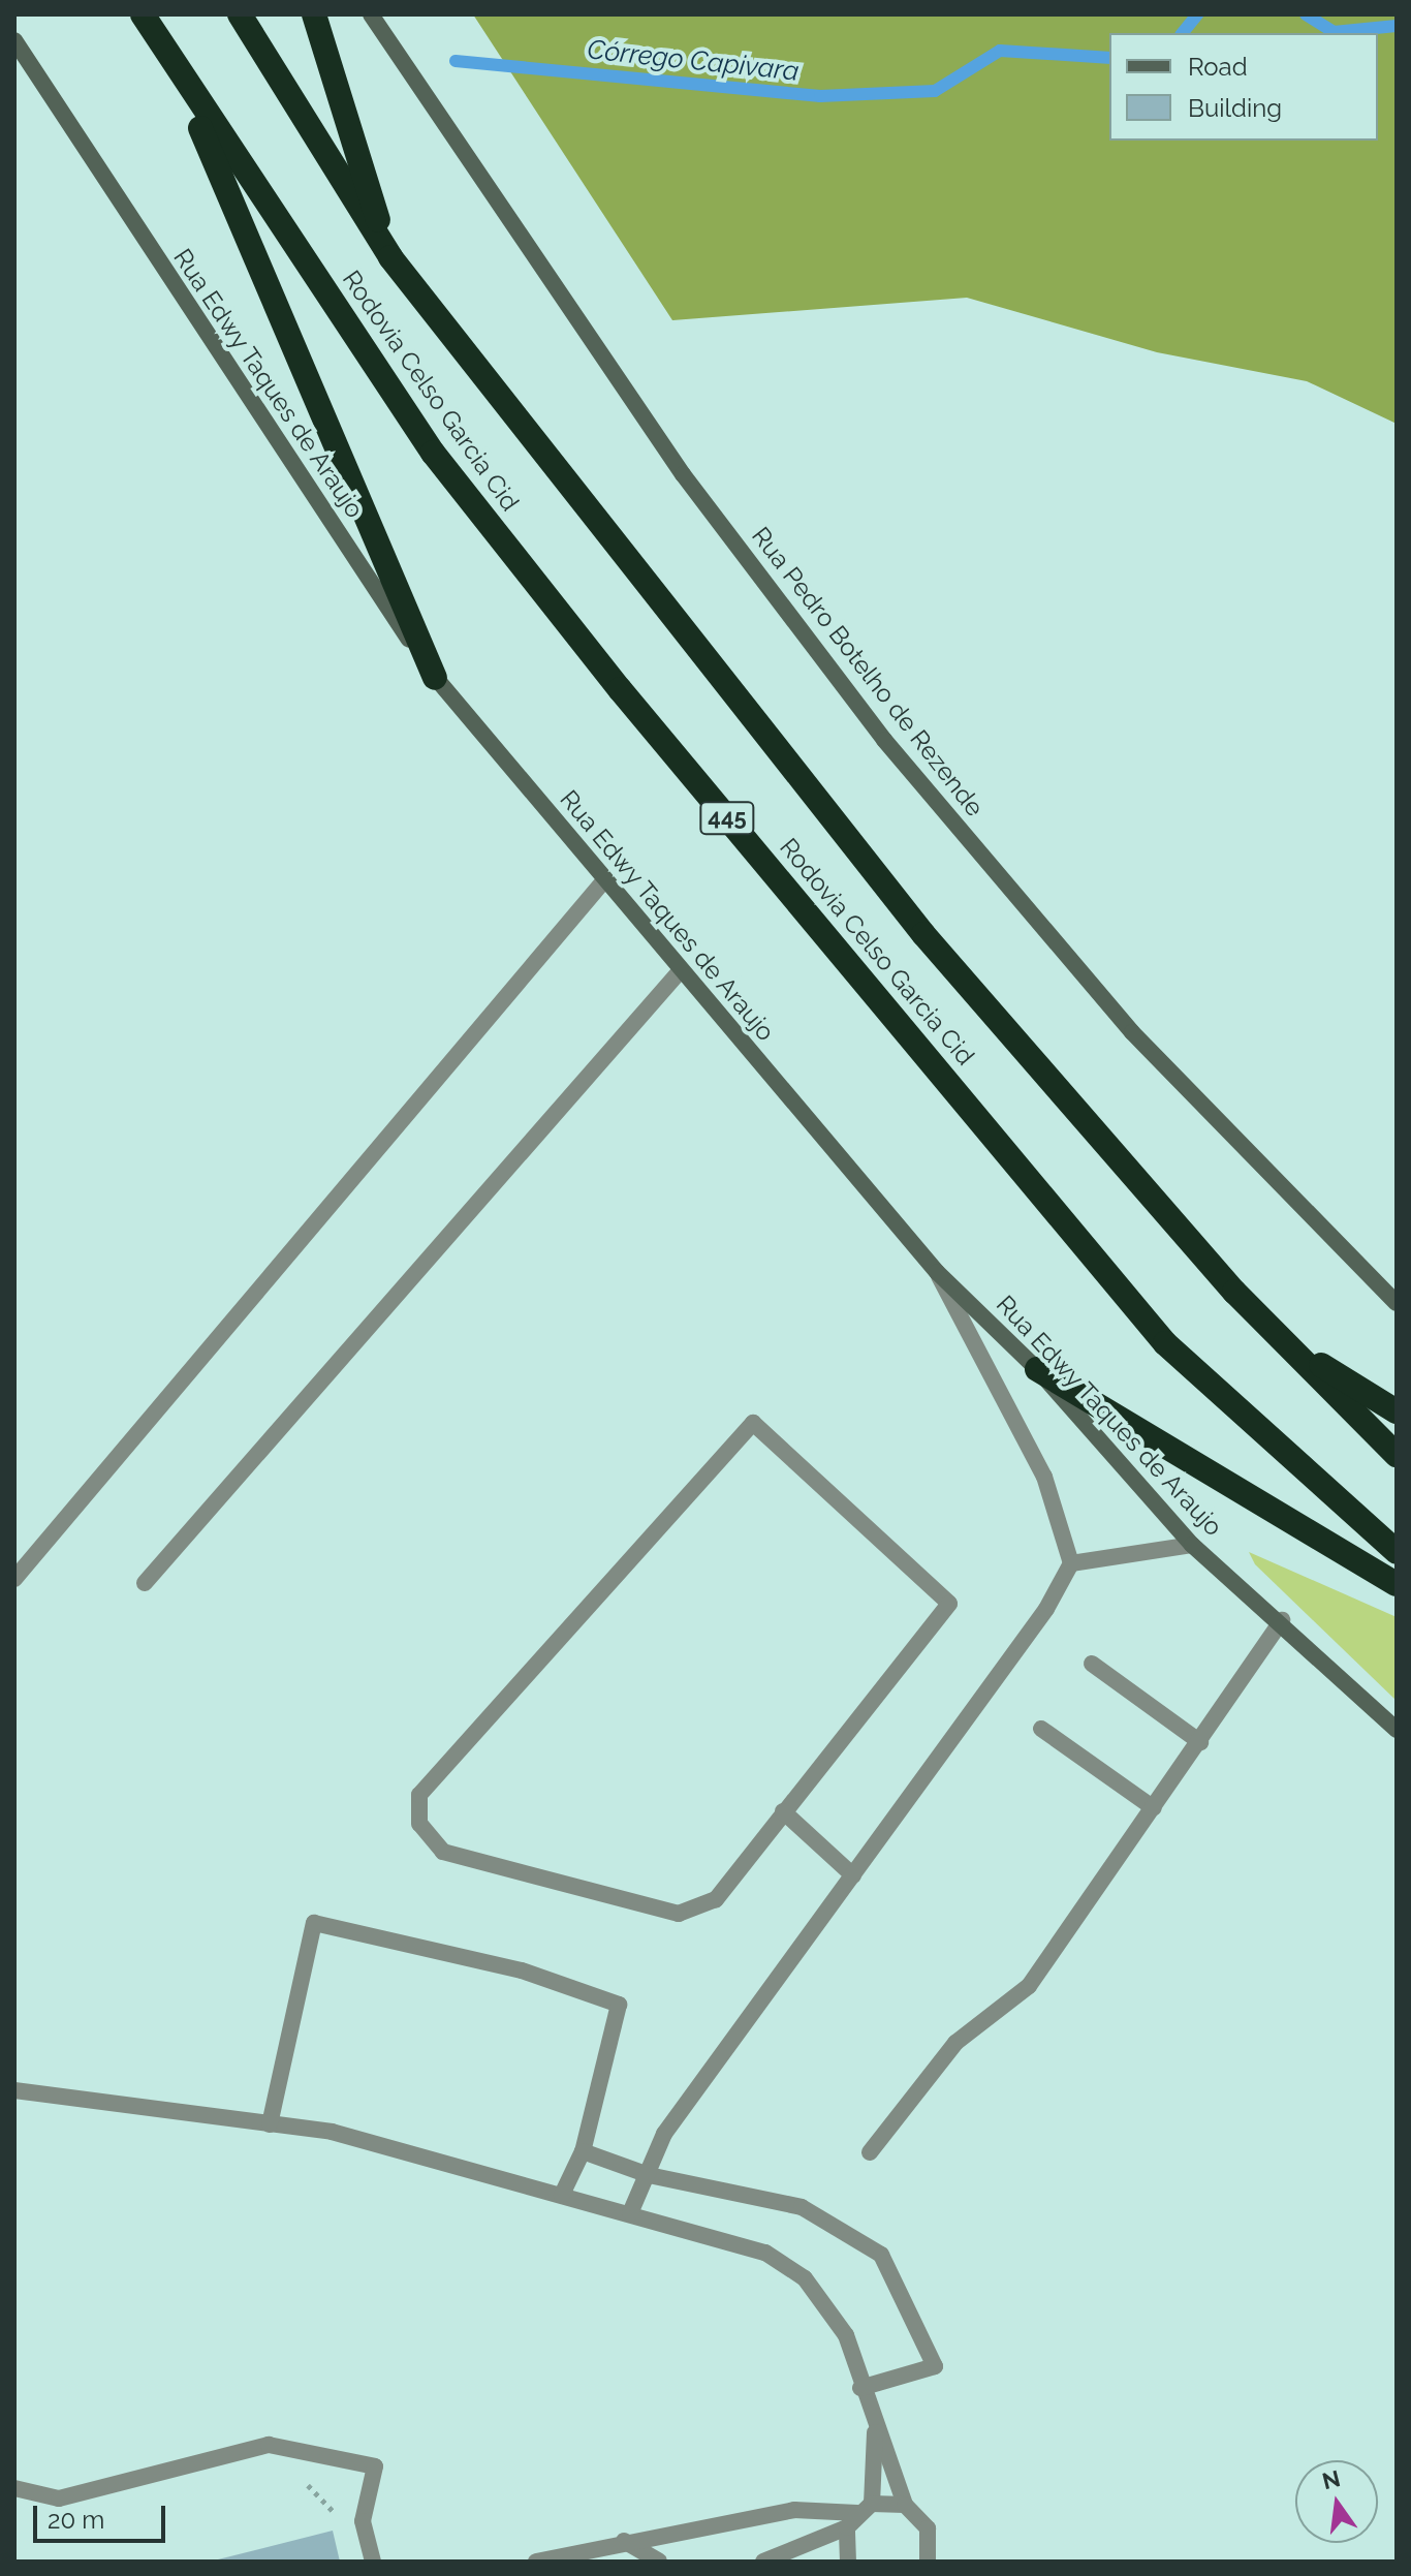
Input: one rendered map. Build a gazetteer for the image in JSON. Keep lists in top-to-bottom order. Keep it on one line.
{"streets":{"highway":["Rodovia Celso Garcia Cid","445"],"street":["Rua Edwy Taques de Araujo","Rua Pedro Botelho de Rezende"]},"water":["Córrego Capivara"],"legend":["Road","Building"],"scale_bar":"20 m","north":"top"}
